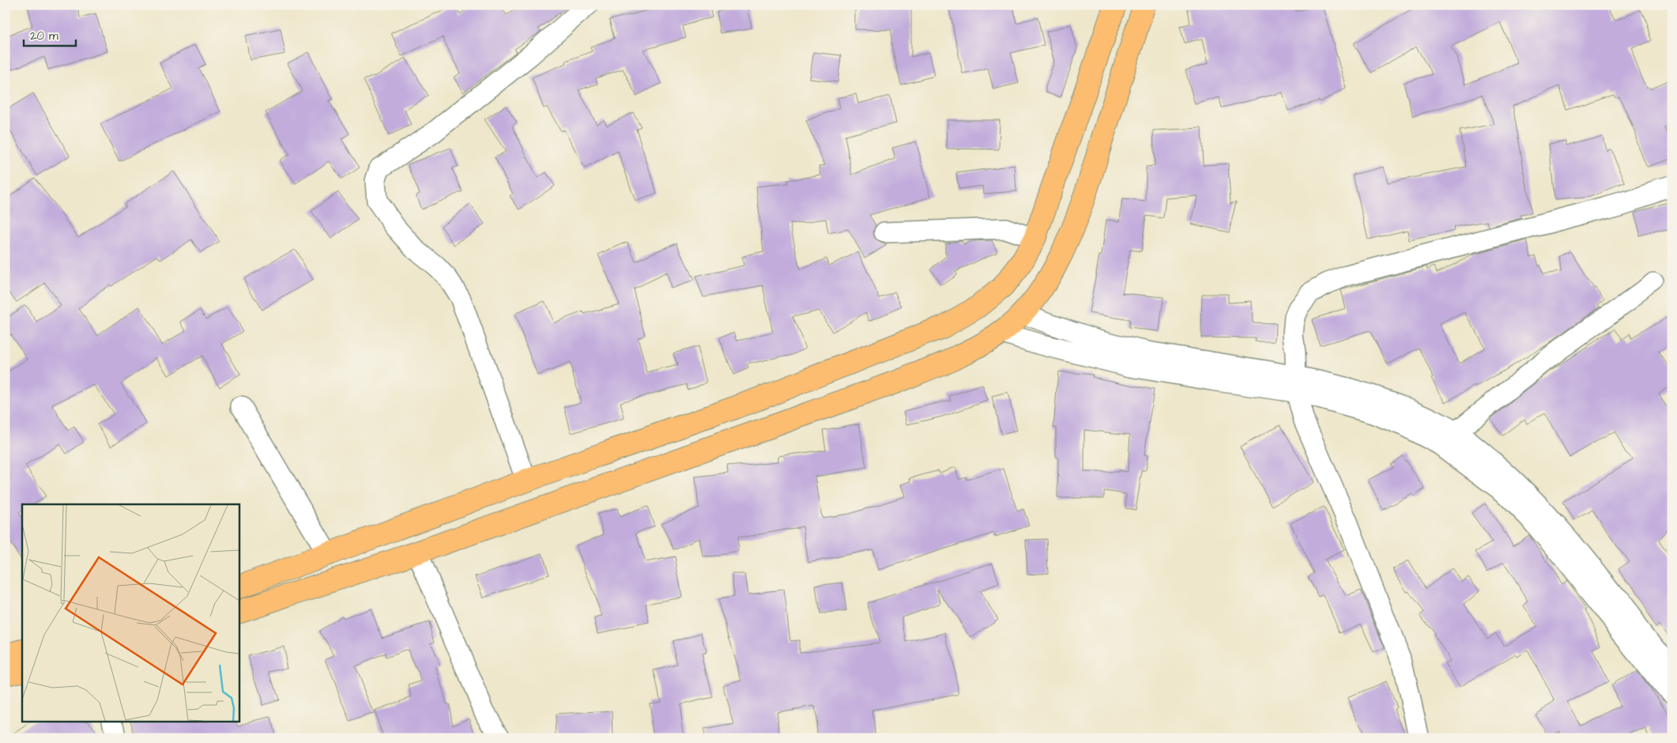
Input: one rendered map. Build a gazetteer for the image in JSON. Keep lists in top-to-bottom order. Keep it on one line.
{"scale_bar":"20 m"}
